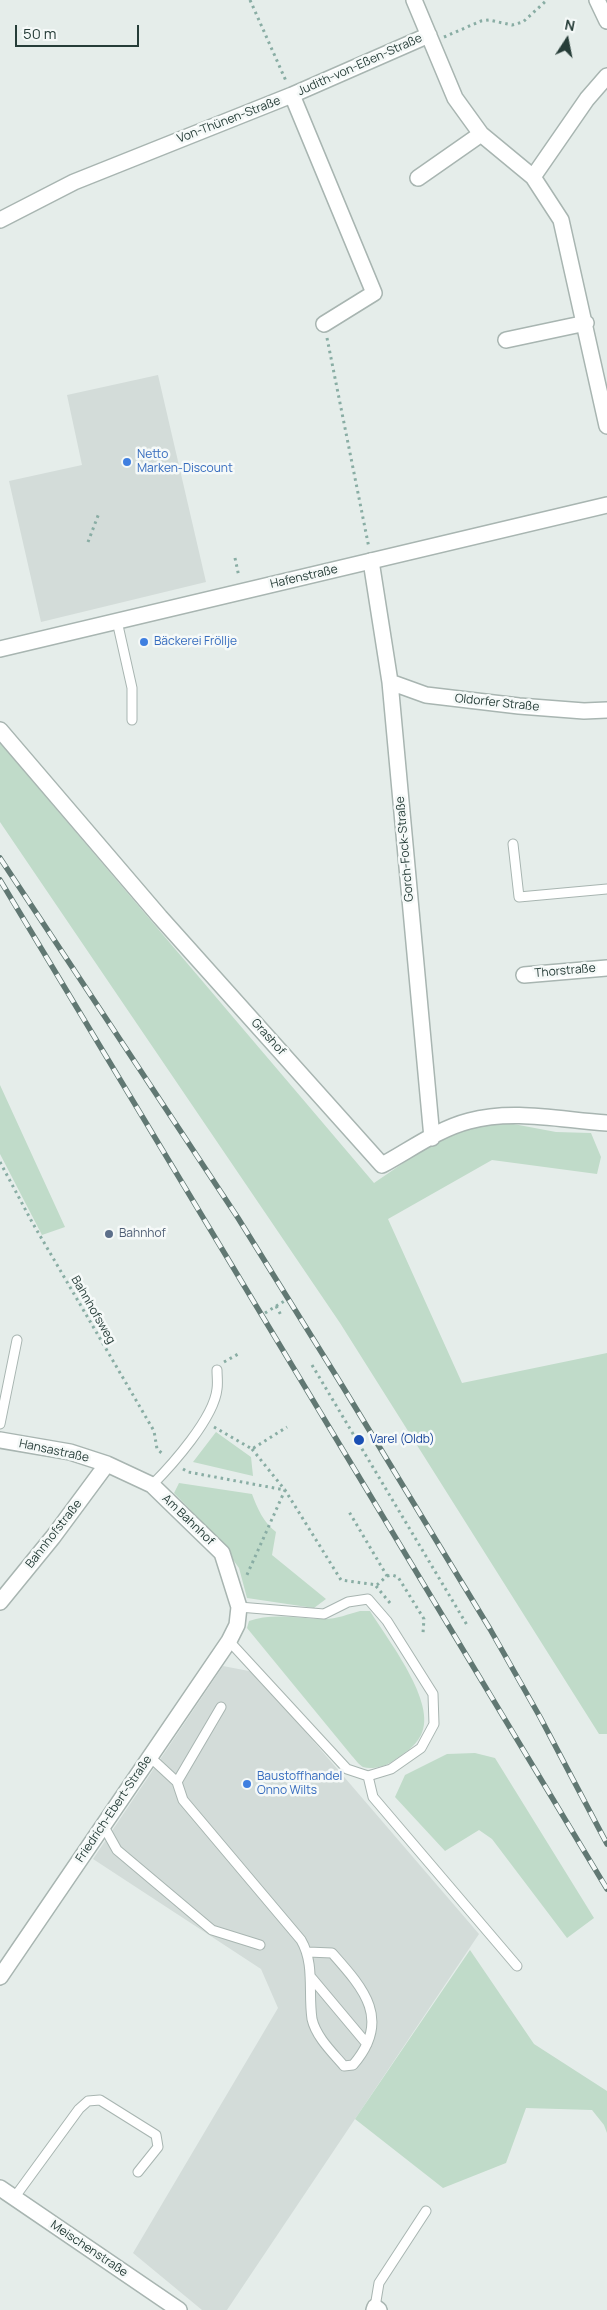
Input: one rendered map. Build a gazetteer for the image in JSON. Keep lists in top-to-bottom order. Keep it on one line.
{"streets":{"street":["Judith-von-Eßen-Straße","Von-Thünen-Straße","Hafenstraße","Oldorfer Straße","Gorch-Fock-Straße","Thorstraße","Grashof","Hansastraße","Am Bahnhof","Bahnhofstraße","Friedrich-Ebert-Straße","Meischenstraße"],"path":["Bahnhofsweg"]},"crossings":[["Judith-von-Eßen-Straße","Von-Thünen-Straße"],["Hafenstraße","Gorch-Fock-Straße"],["Oldorfer Straße","Gorch-Fock-Straße"],["Gorch-Fock-Straße","Grashof"],["Hansastraße","Bahnhofstraße"]],"places":["Netto Marken-Discount","Bäckerei Fröllje","Bahnhof","Varel (Oldb)","Baustoffhandel Onno Wilts"],"scale_bar":"50 m","north":"top"}
